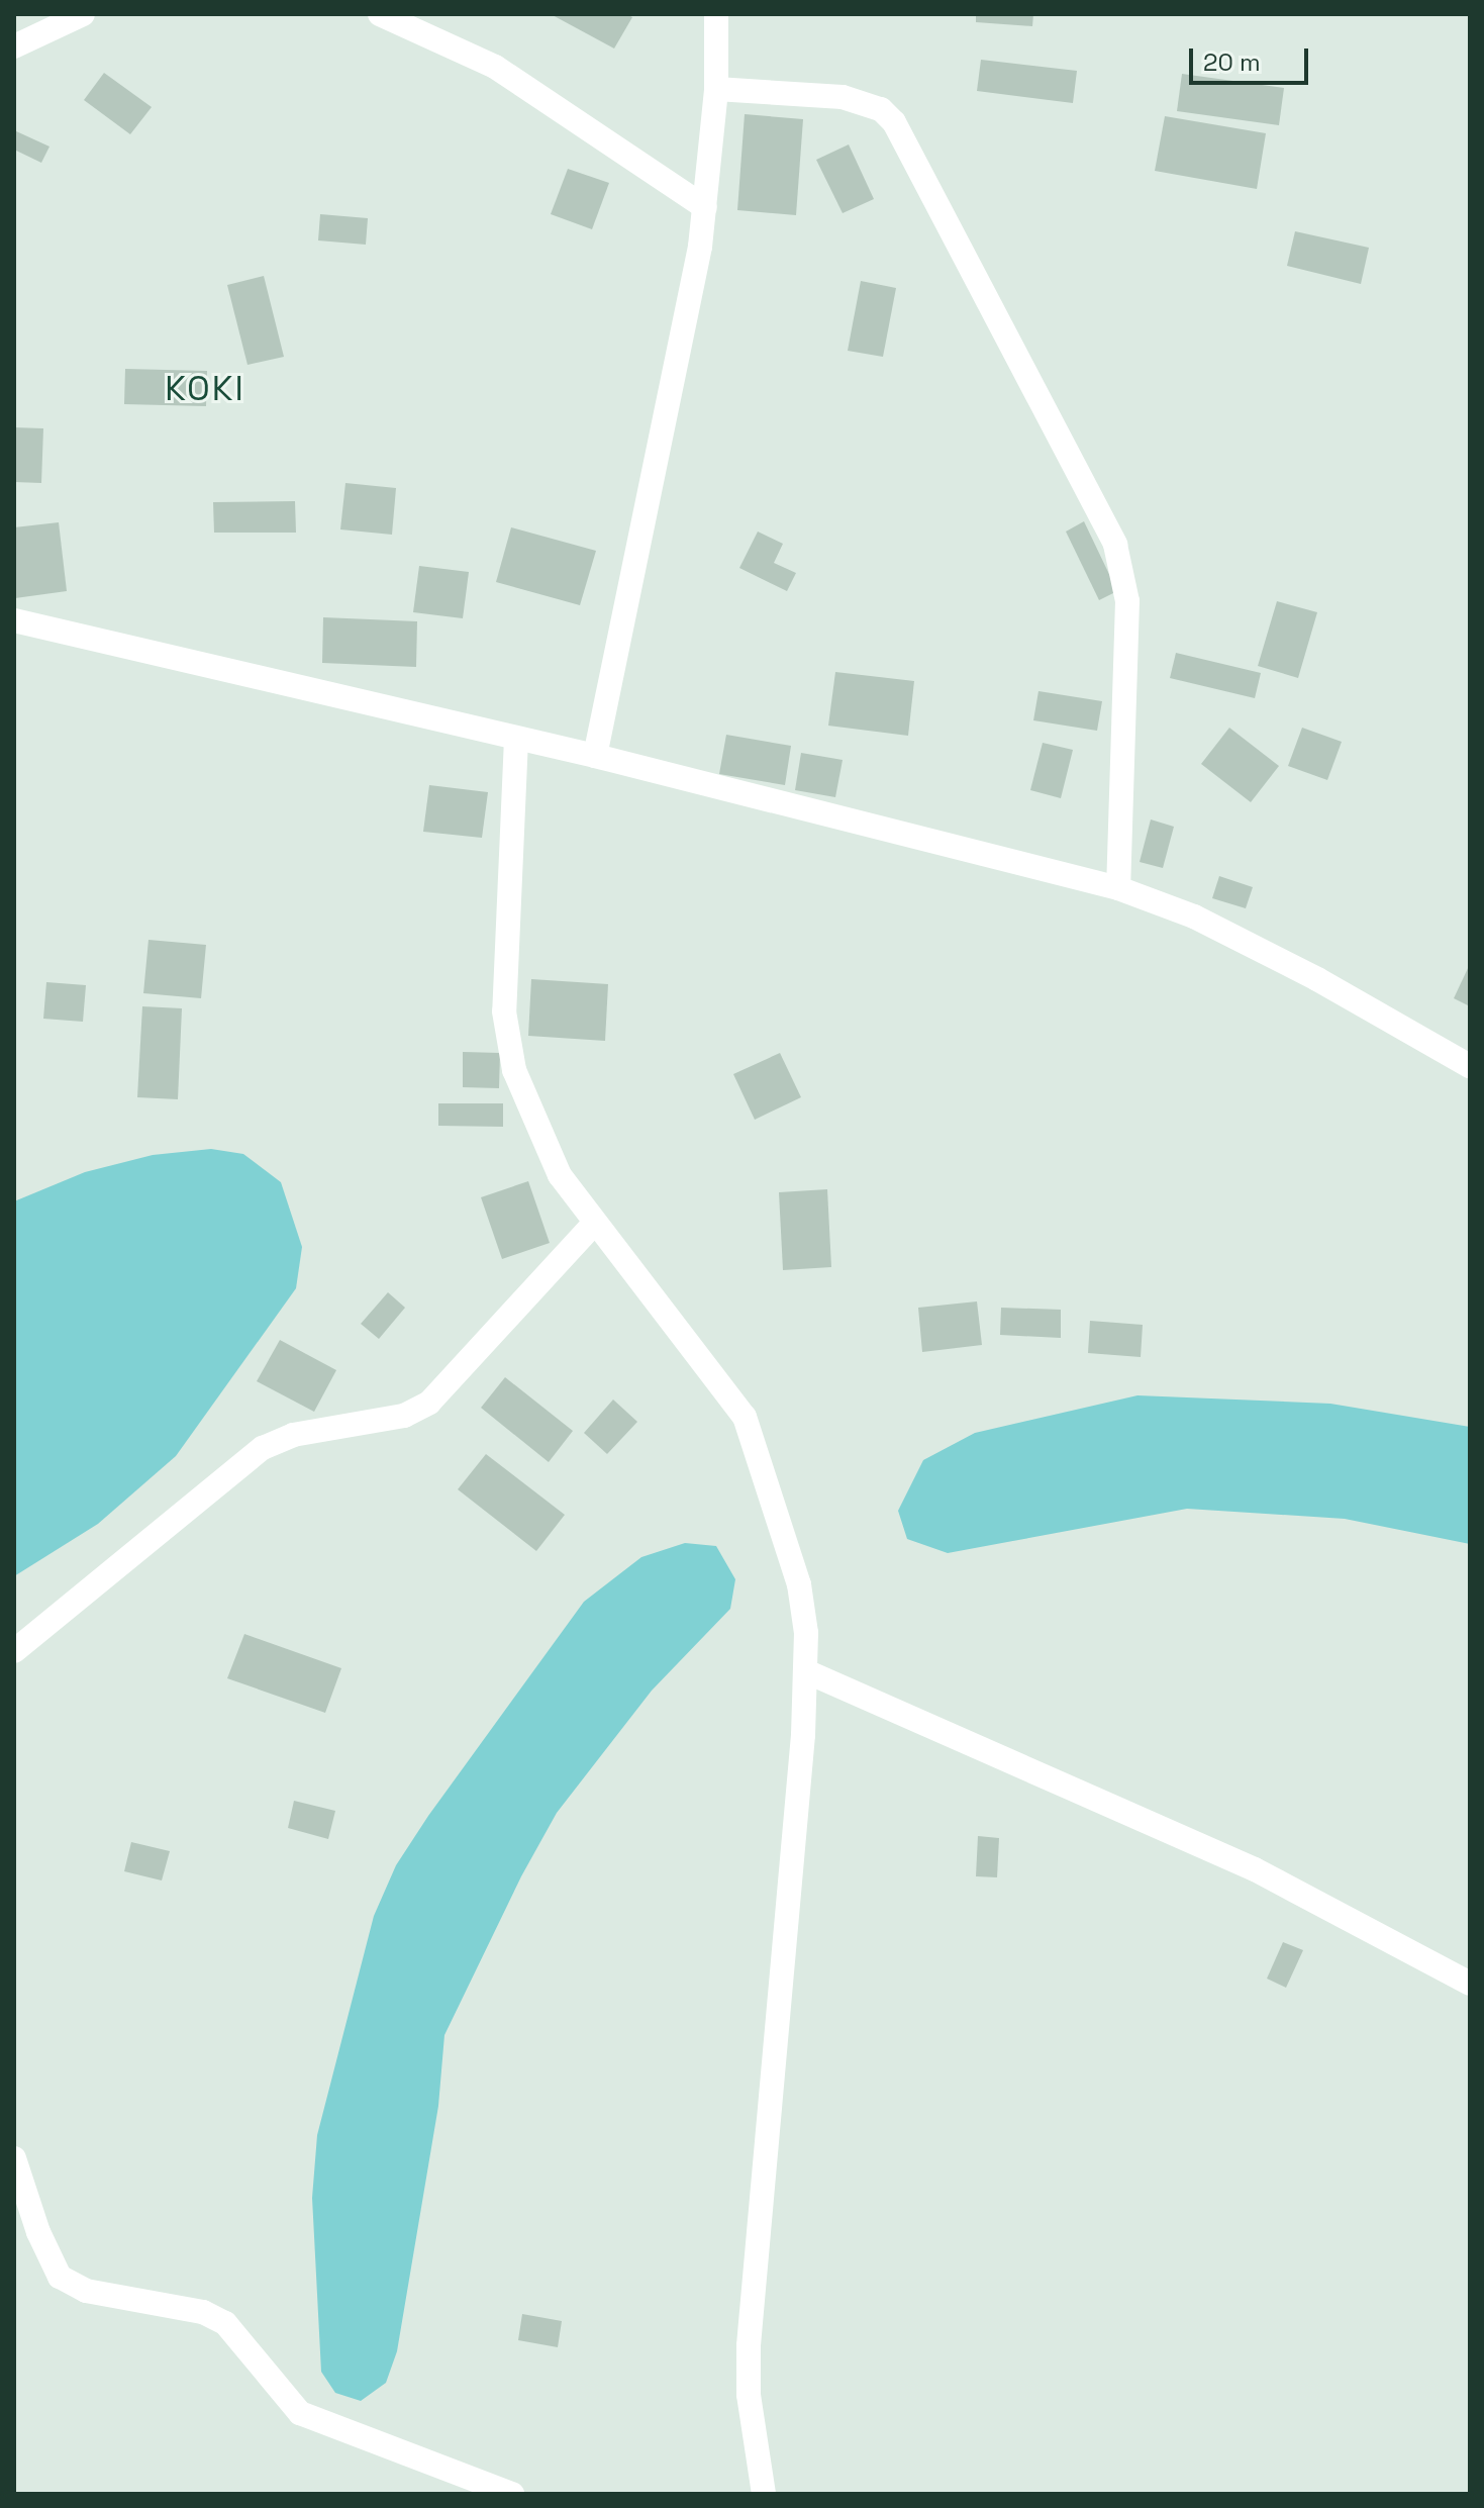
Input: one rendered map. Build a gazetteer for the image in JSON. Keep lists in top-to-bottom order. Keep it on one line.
{"districts":["KOKI"],"scale_bar":"20 m"}
